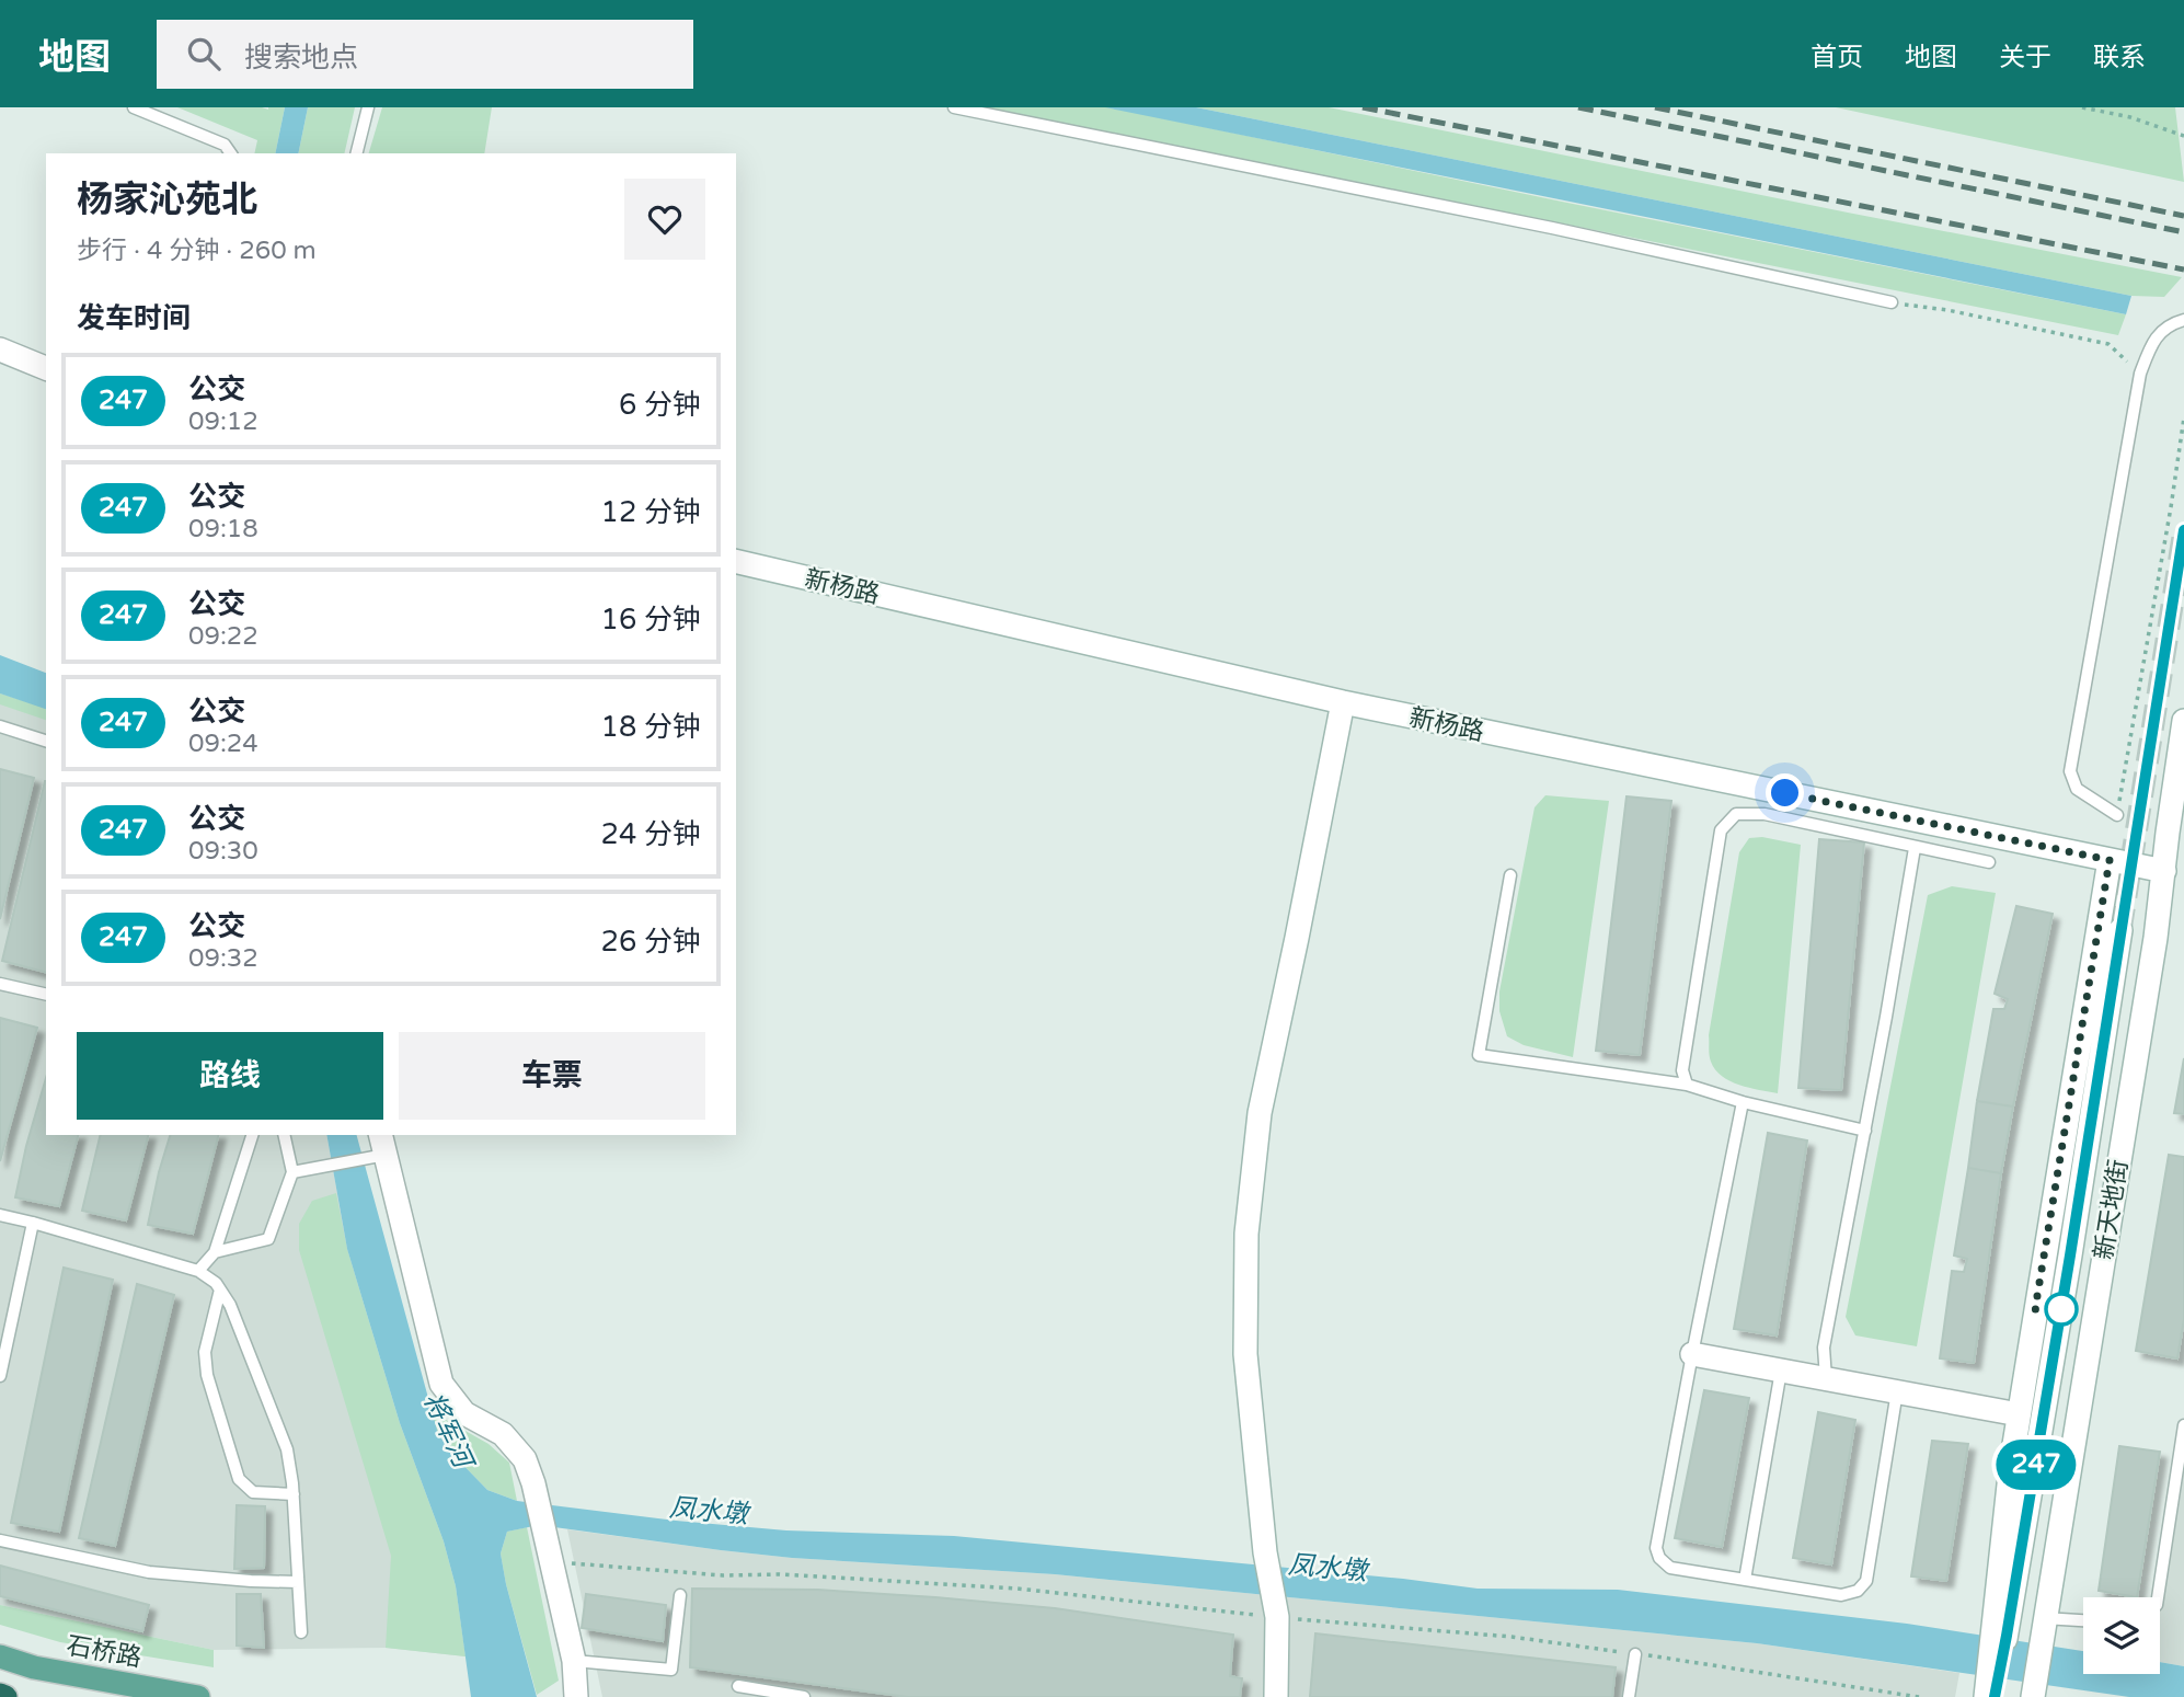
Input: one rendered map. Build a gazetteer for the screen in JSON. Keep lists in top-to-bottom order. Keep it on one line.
{"streets":{"main road":["石桥路"],"street":["新杨路","新天地街"]},"crossings":[["新杨路","新天地街"]],"water":["将军河","凤水墩"],"lines":["bus line 247"],"page":{"header":"地图","search":"搜索地点","nav":["首页","地图","关于","联系"],"on_map":"247","heading":[["杨家沁苑北","步行 · 4 分钟 · 260 m"],"发车时间"],"list":[{"mark":"247","name":"公交","note":"09:12","value":"6 分钟"},{"mark":"247","name":"公交","note":"09:18","value":"12 分钟"},{"mark":"247","name":"公交","note":"09:22","value":"16 分钟"},{"mark":"247","name":"公交","note":"09:24","value":"18 分钟"},{"mark":"247","name":"公交","note":"09:30","value":"24 分钟"},{"mark":"247","name":"公交","note":"09:32","value":"26 分钟"}],"buttons":["路线","车票"]}}
